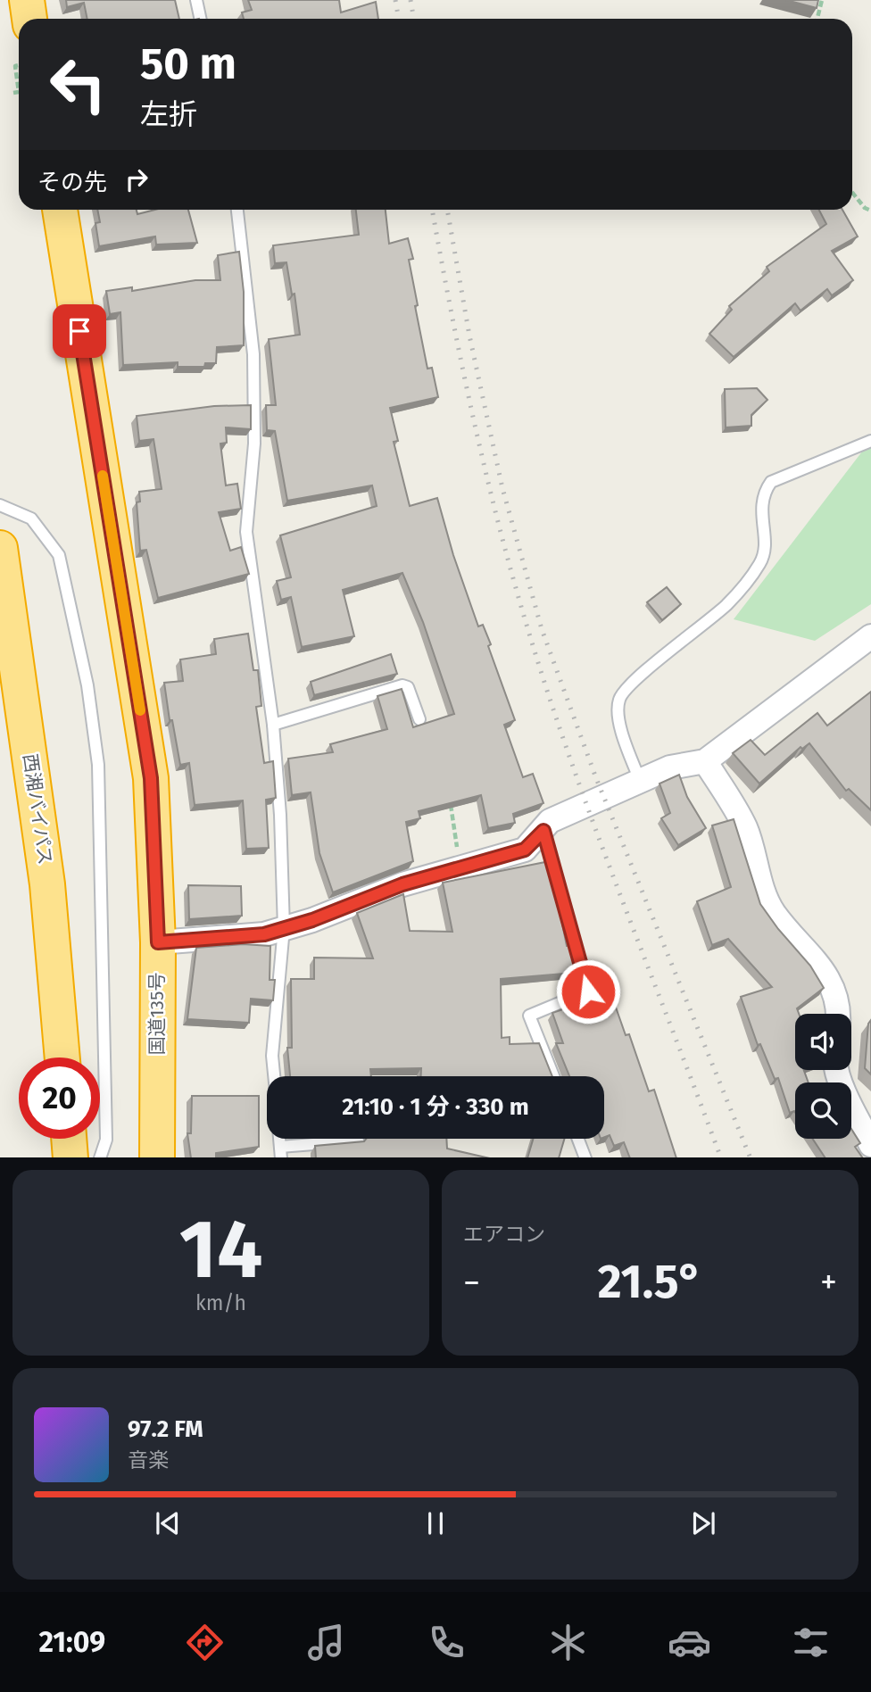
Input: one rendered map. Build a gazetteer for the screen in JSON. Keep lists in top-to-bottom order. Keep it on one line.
{"streets":{"highway":["西湘バイパス","国道135号"]},"page":{"turn":["50 m","左折"],"then":"その先","limit":"20","trip":"21:10 · 1 分 · 330 m","tile":[["14","km/h"],"エアコン"],"heat":["−","21.5°","+"],"song":["97.2 FM","音楽"],"tabs":"21:09"}}
